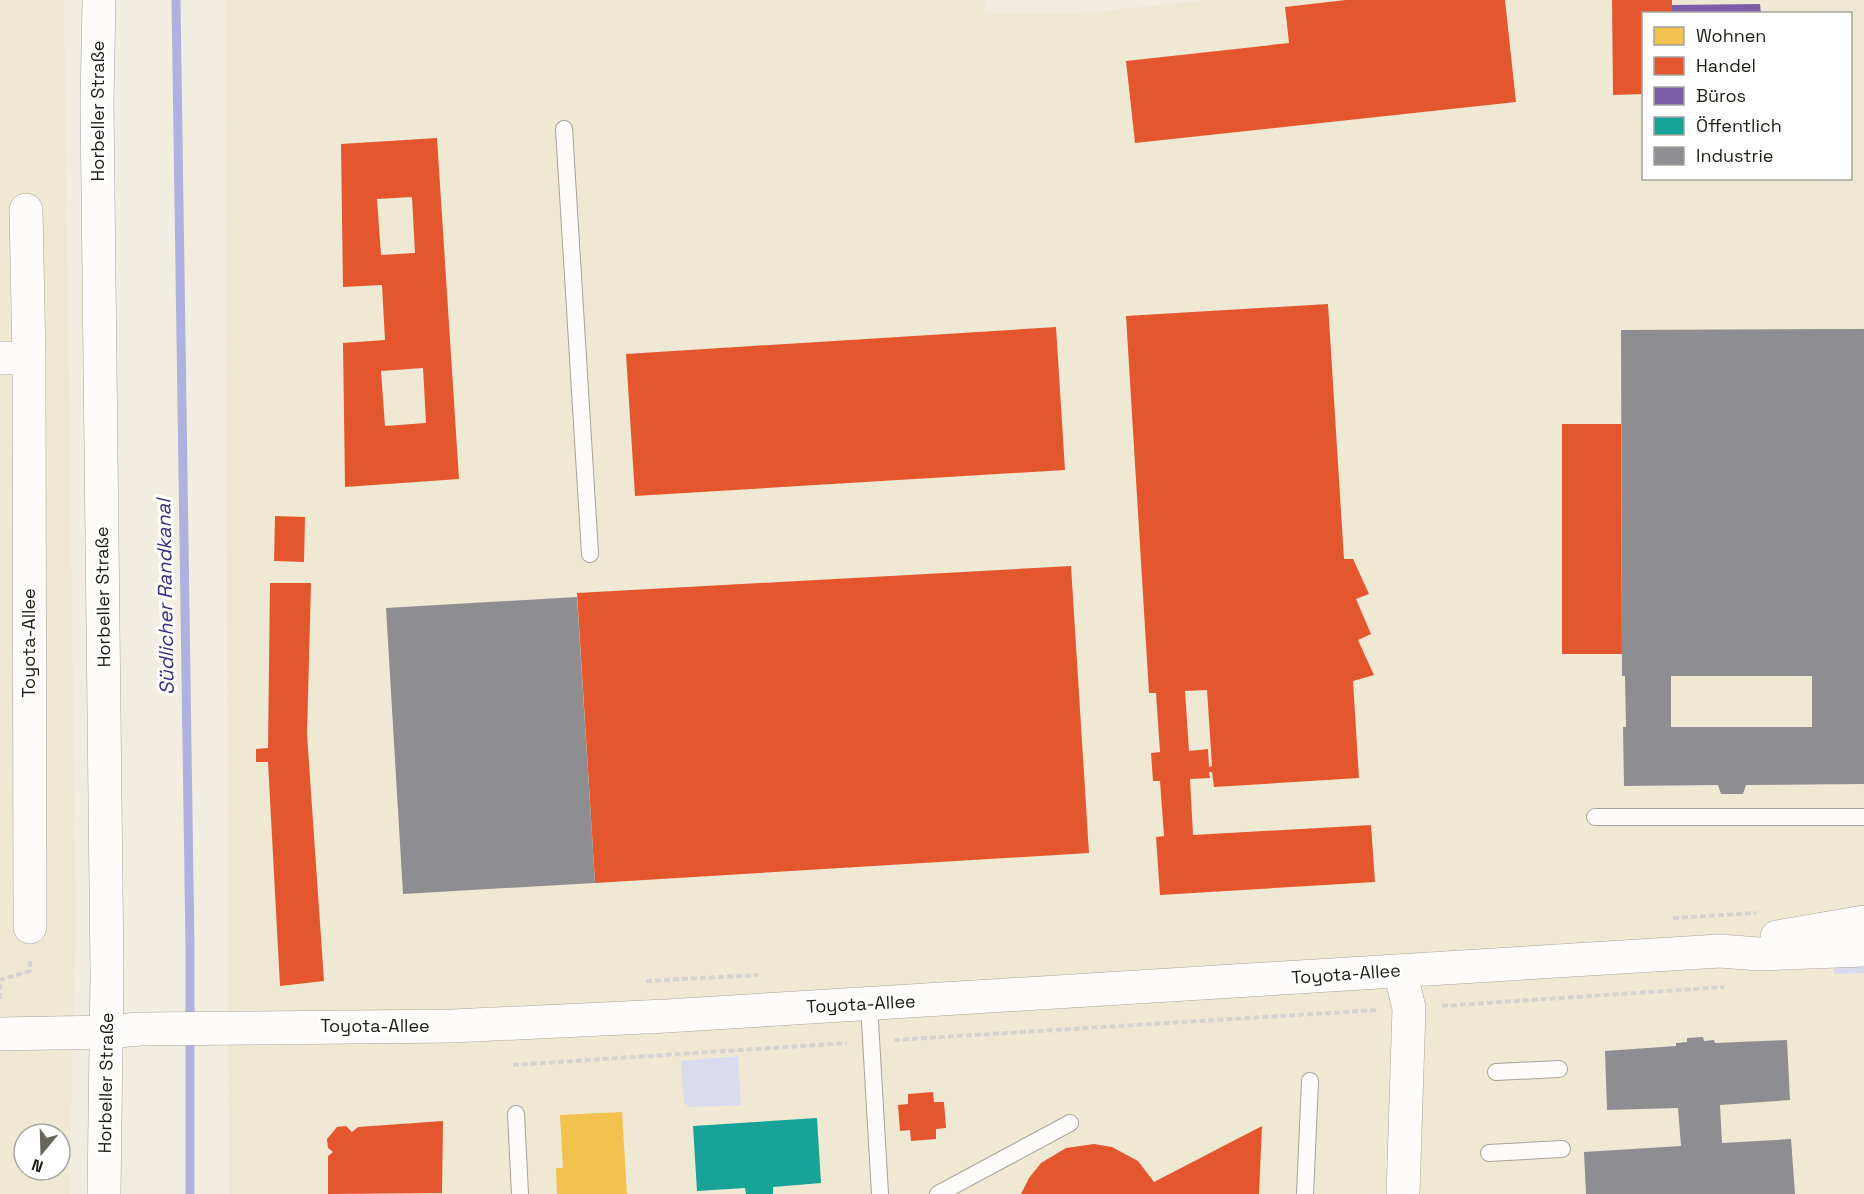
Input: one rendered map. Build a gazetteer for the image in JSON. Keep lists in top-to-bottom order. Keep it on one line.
{"streets":{"street":["Horbeller Straße","Toyota-Allee"]},"crossings":[["Horbeller Straße","Toyota-Allee"]],"water":["Südlicher Randkanal"],"legend":["Wohnen","Handel","Büros","Öffentlich","Industrie"],"north":"bottom"}
